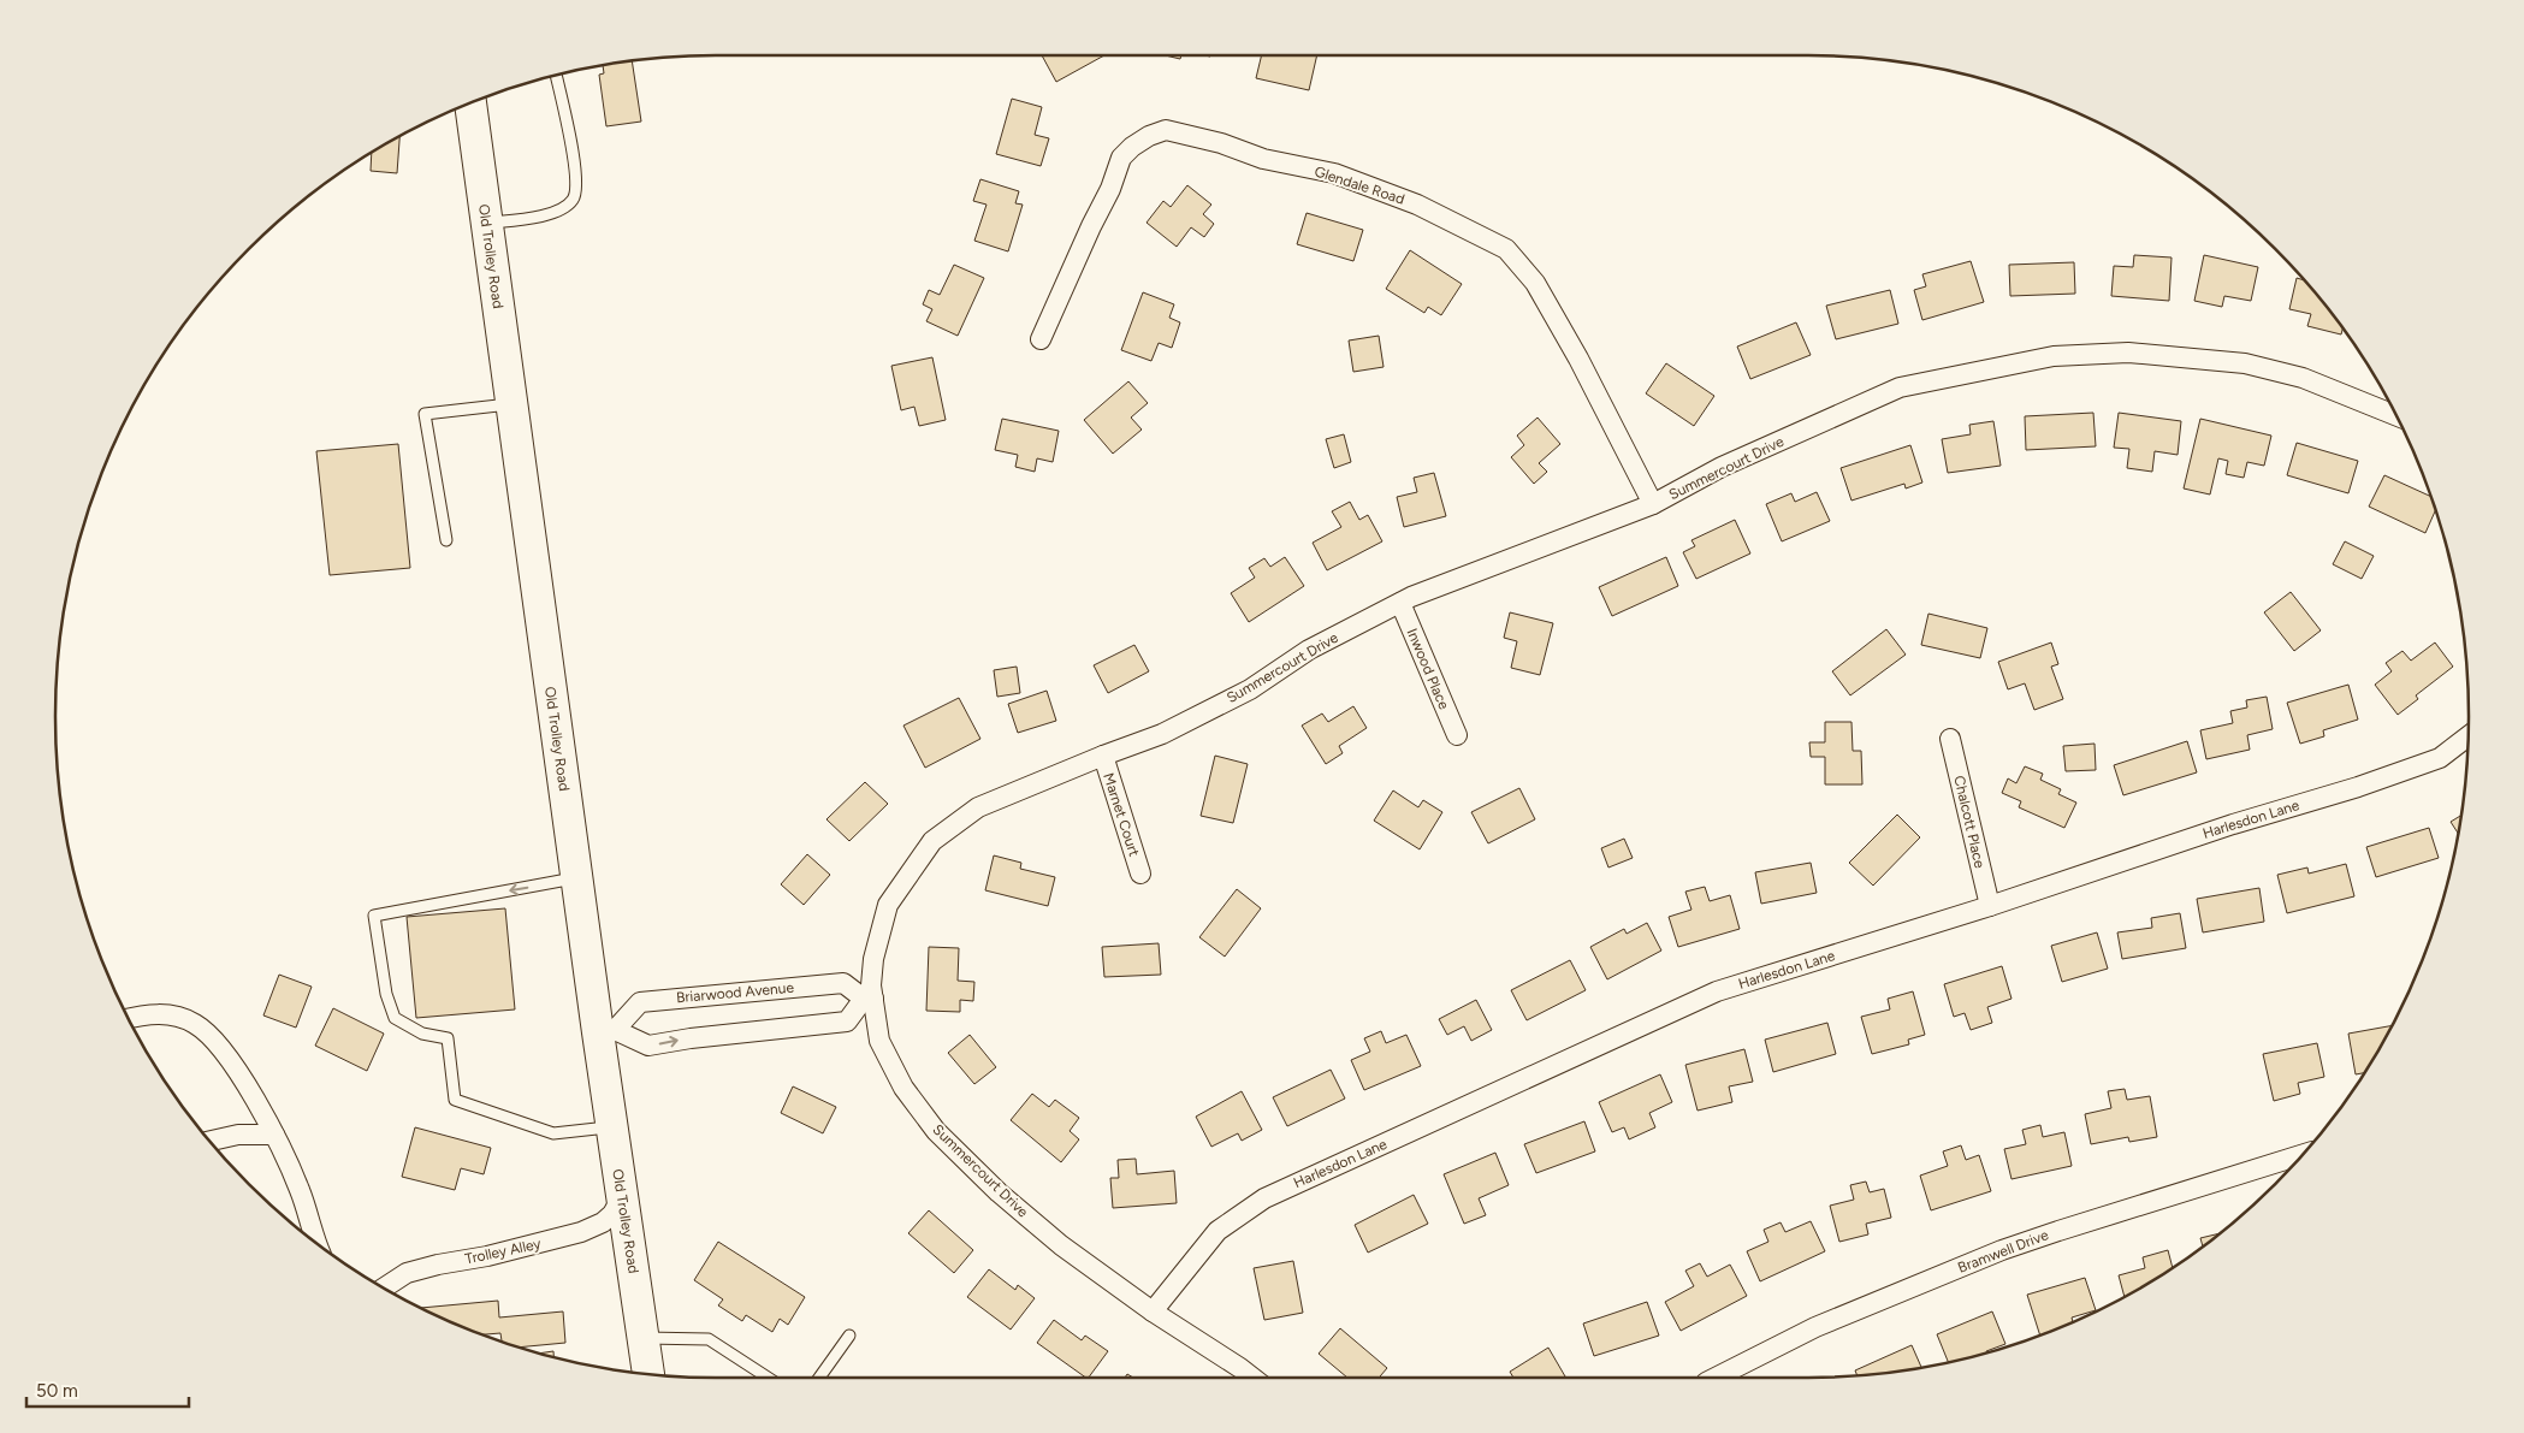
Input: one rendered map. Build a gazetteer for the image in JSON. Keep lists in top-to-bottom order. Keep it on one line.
{"streets":{"main road":["Old Trolley Road"],"street":["Glendale Road","Summercourt Drive","Inwood Place","Marnet Court","Harlesdon Lane","Chalcott Place","Briarwood Avenue","Trolley Alley","Bramwell Drive"]},"crossings":[["Glendale Road","Summercourt Drive"],["Old Trolley Road","Briarwood Avenue"],["Old Trolley Road","Trolley Alley"],["Summercourt Drive","Inwood Place"],["Summercourt Drive","Marnet Court"],["Summercourt Drive","Harlesdon Lane"],["Summercourt Drive","Briarwood Avenue"],["Harlesdon Lane","Chalcott Place"]],"scale_bar":"50 m"}
